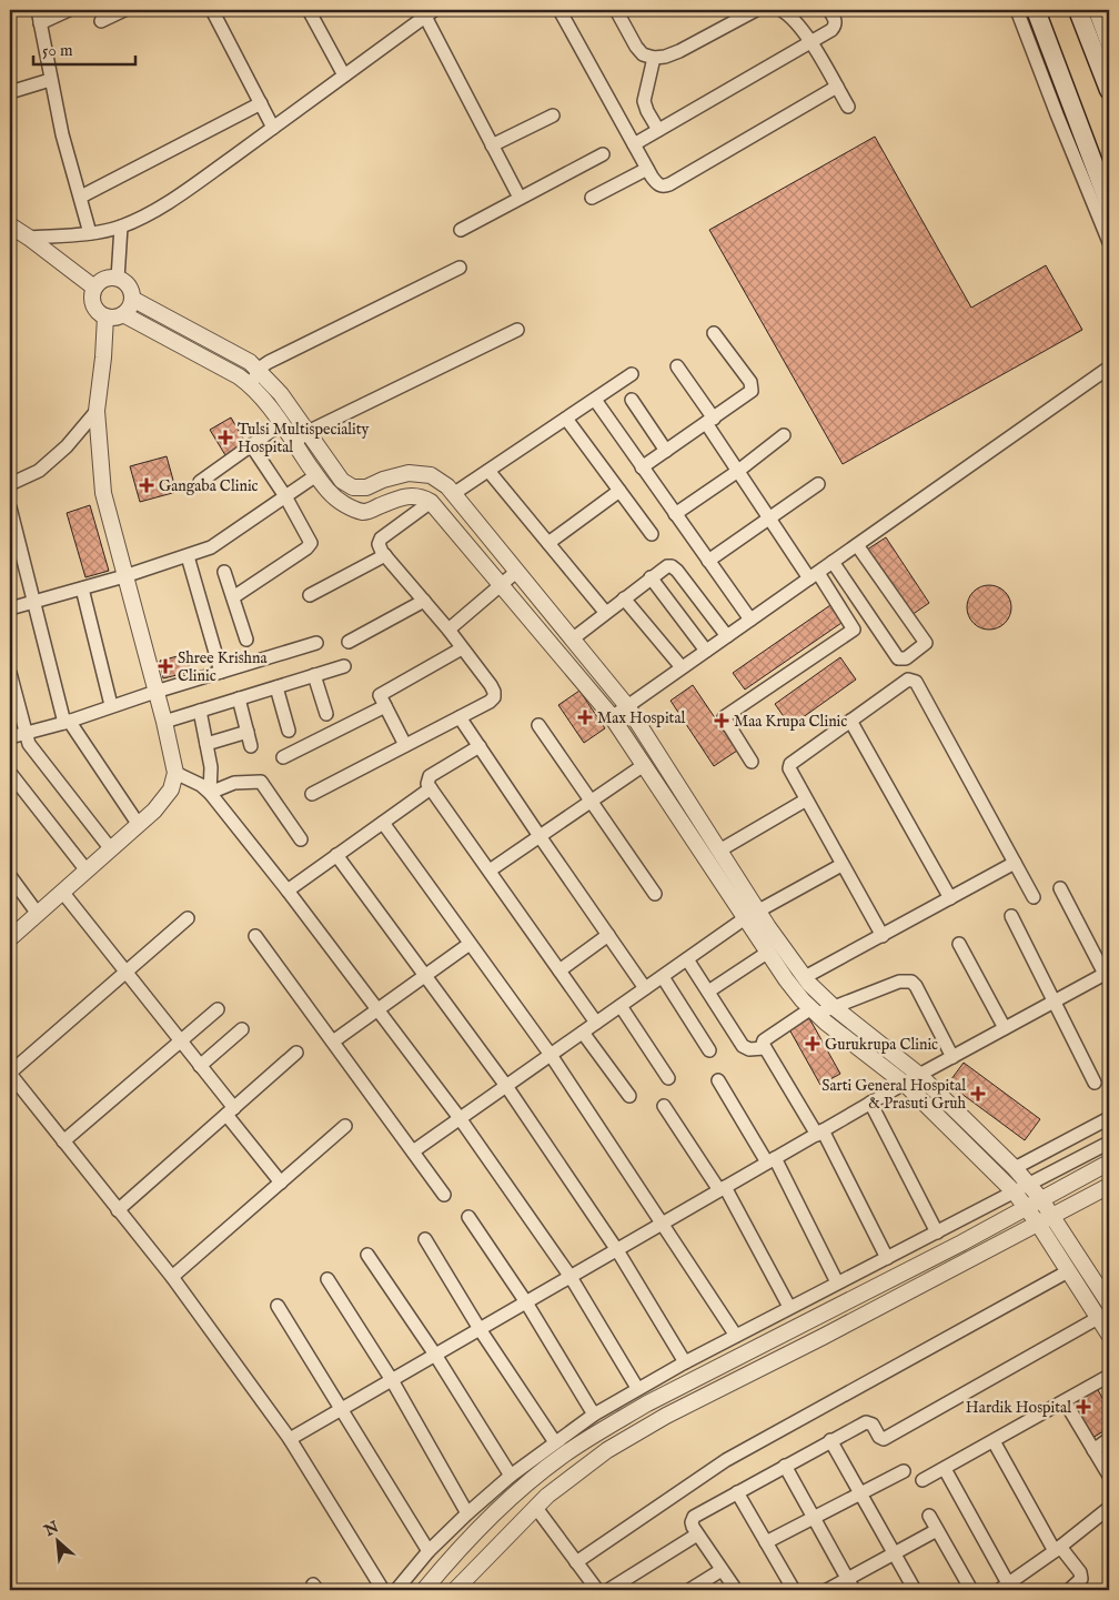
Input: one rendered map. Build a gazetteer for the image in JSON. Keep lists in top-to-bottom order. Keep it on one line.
{"places":{"health":["Tulsi Multispeciality Hospital","Gangaba Clinic","Shree Krishna Clinic","Max Hospital","Maa Krupa Clinic","Gurukrupa Clinic","Sarti General Hospital & Prasuti Gruh","Hardik Hospital"]},"scale_bar":"50 m","north":"top left"}
